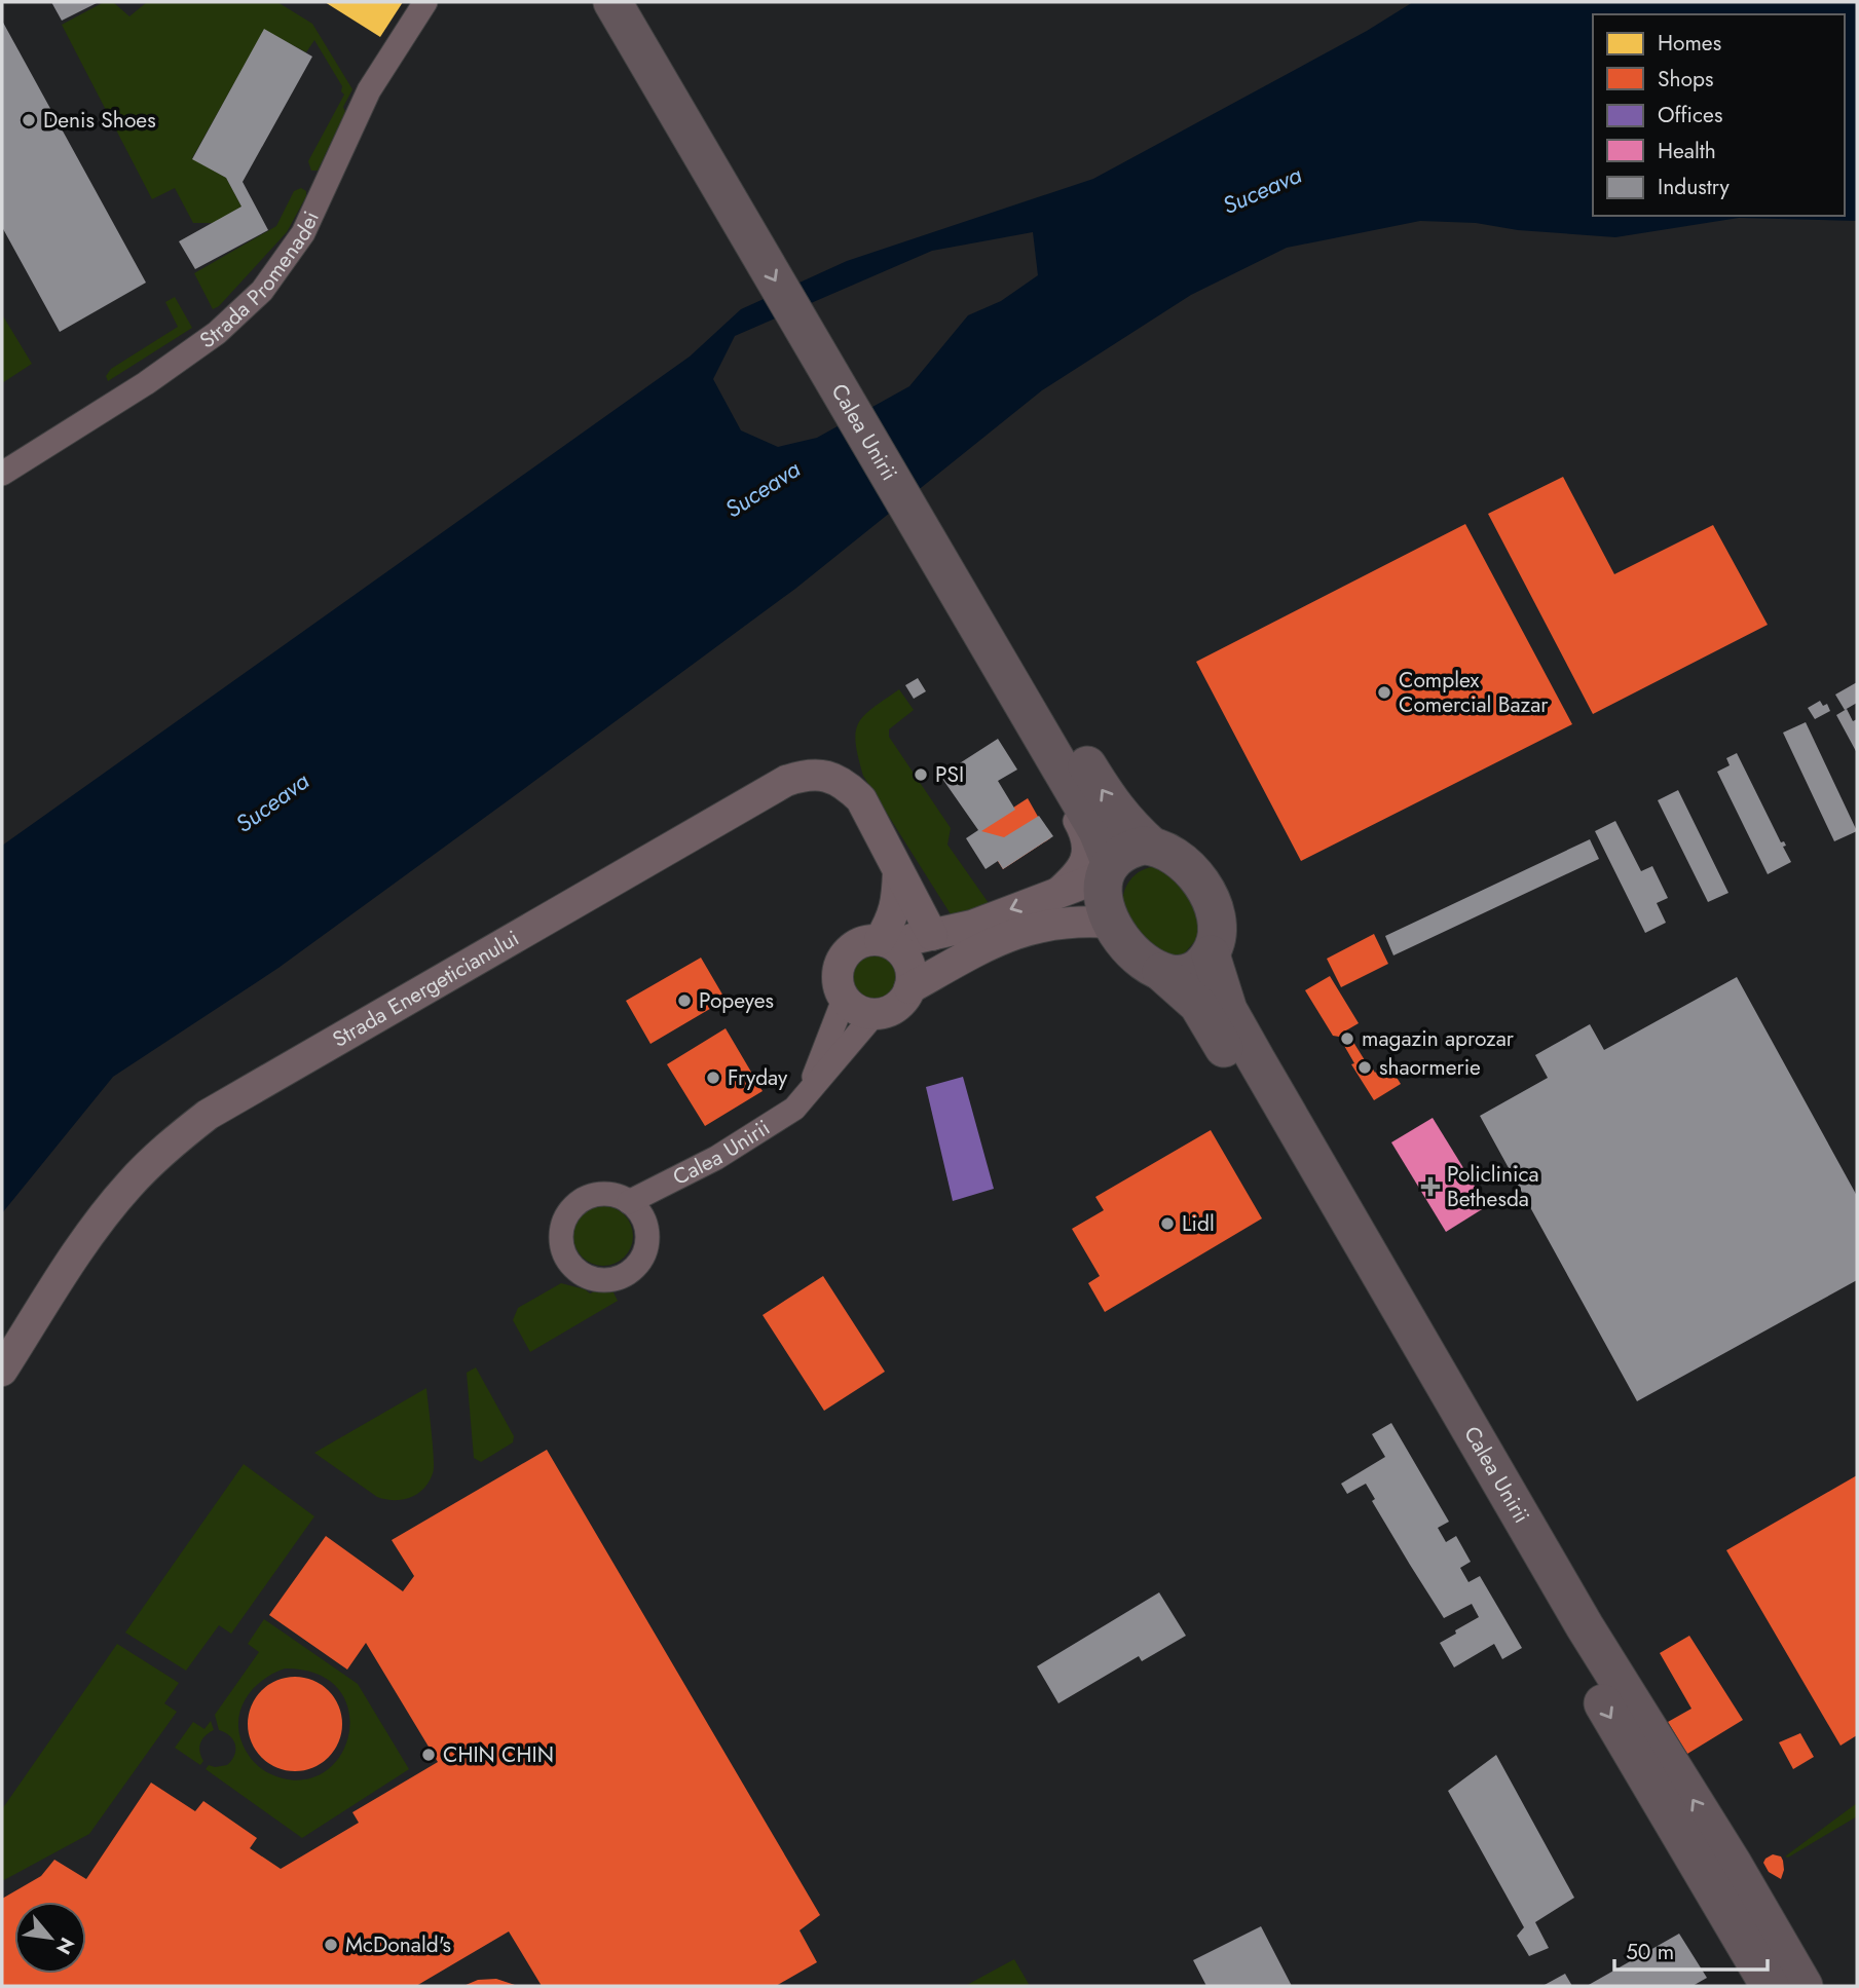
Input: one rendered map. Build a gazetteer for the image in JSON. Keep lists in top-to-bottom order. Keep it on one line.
{"streets":{"main road":["Calea Unirii"],"street":["Strada Promenadei","Strada Energeticianului"]},"water":["Suceava"],"places":{"other":["Denis Shoes","Complex Comercial Bazar","PSI","Popeyes","magazin aprozar","shaormerie","Fryday","Lidl","CHIN CHIN","McDonald's"],"health":["Policlinica Bethesda"]},"legend":["Homes","Shops","Offices","Health","Industry"],"scale_bar":"50 m","north":"bottom right"}
